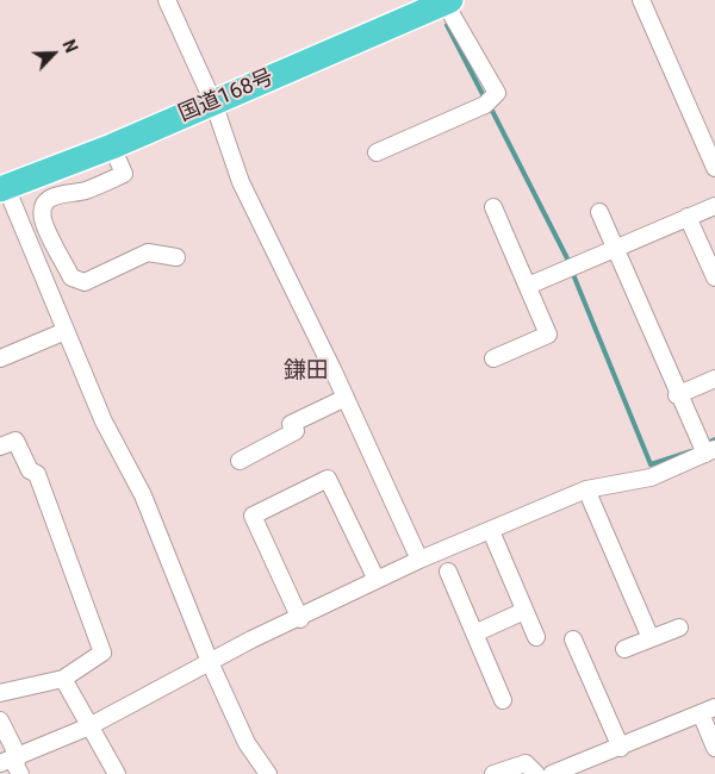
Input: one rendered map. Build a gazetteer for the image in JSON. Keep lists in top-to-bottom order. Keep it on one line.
{"streets":{"highway":["国道168号"]},"districts":["鎌田"],"north":"top right"}
